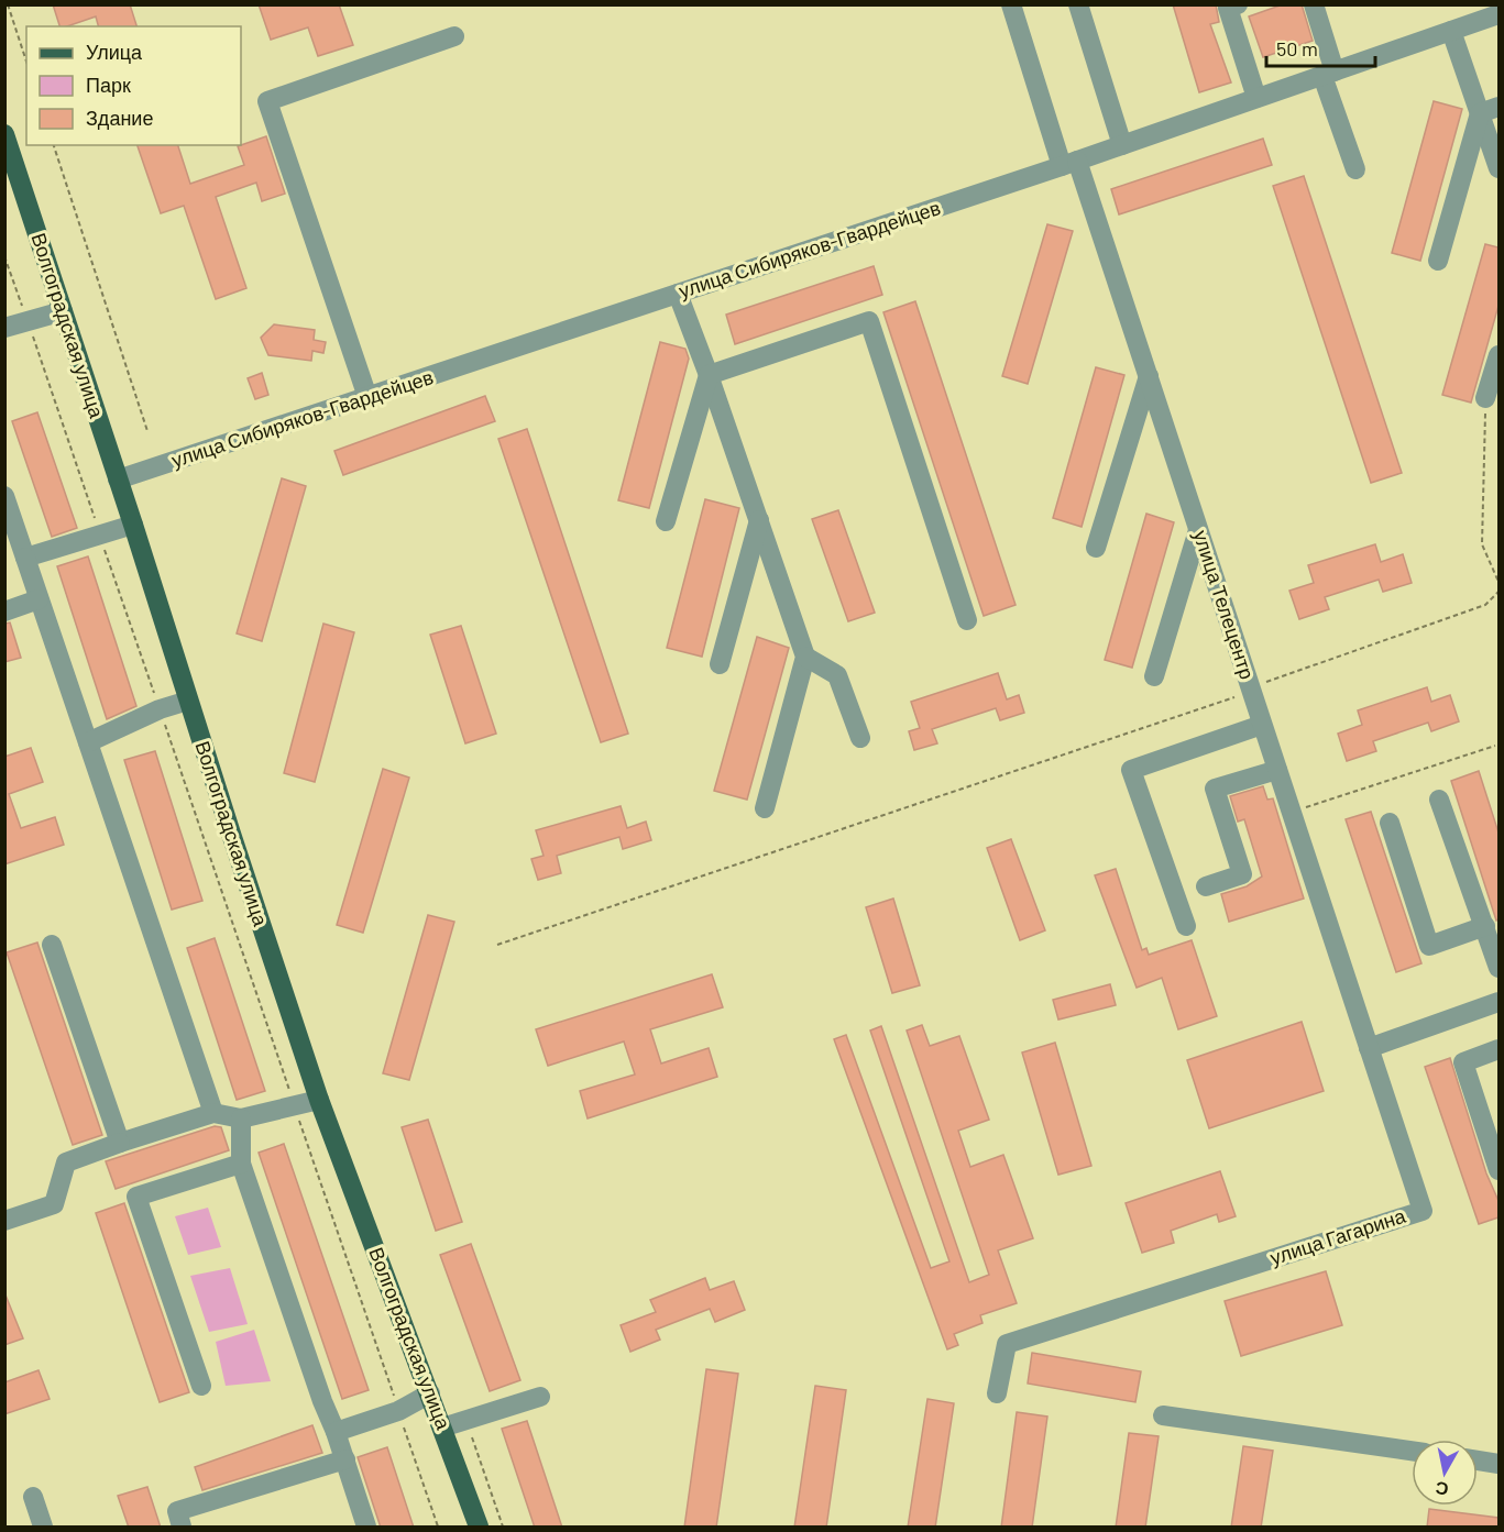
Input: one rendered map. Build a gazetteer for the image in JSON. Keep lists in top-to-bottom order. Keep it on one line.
{"streets":{"main road":["Волгоградская улица"],"street":["улица Сибиряков-Гвардейцев","улица Телецентр","улица Гагарина"]},"crossings":[["улица Сибиряков-Гвардейцев","Волгоградская улица"],["улица Сибиряков-Гвардейцев","улица Телецентр"],["улица Телецентр","улица Гагарина"]],"legend":["Улица","Парк","Здание"],"scale_bar":"50 m","north":"bottom"}
